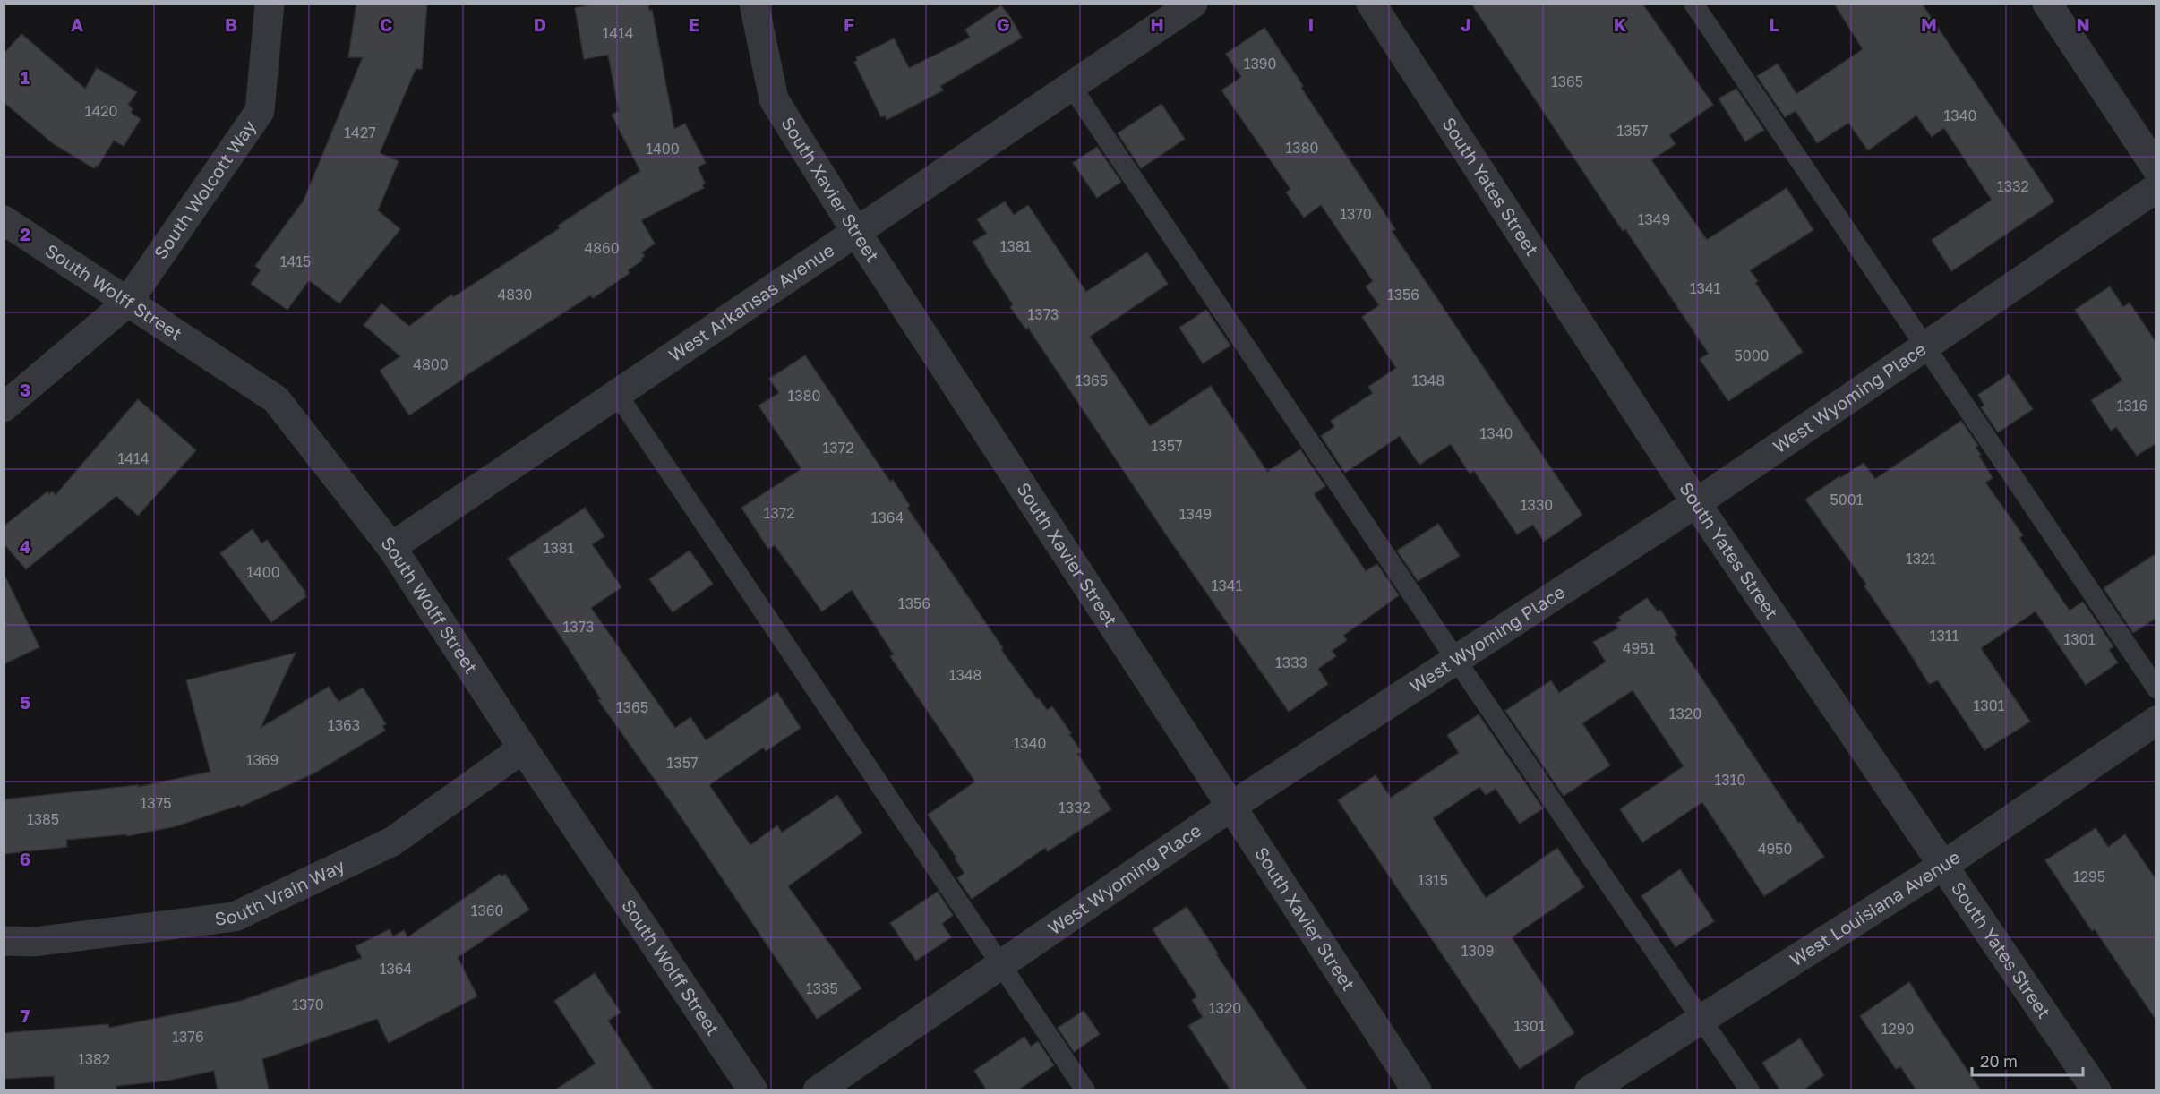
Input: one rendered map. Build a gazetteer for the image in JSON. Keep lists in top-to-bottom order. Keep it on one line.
{"streets":{"street":["South Yates Street","South Wolcott Way","South Xavier Street","South Wolff Street","West Arkansas Avenue","West Wyoming Place","South Vrain Way","West Louisiana Avenue"]},"crossings":[["South Yates Street","West Wyoming Place"],["South Yates Street","West Louisiana Avenue"],["South Wolcott Way","South Wolff Street"],["South Xavier Street","West Arkansas Avenue"],["South Xavier Street","West Wyoming Place"],["South Wolff Street","West Arkansas Avenue"],["South Wolff Street","South Vrain Way"]],"house_numbers":["1414","1390","1365","1420","1340","1357","1427","1380","1400","1332","1370","1349","1381","4860","1415","1341","4830","1356","1373","5000","4800","1365","1348","1380","1316","1340","1357","1372","1414","5001","1330","1372","1349","1364","1381","1321","1400","1341","1356","1373","1311","1301","4951","1333","1348","1301","1365","1320","1363","1340","1369","1357","1310","1375","1332","1385","4950","1295","1315","1360","1309","1364","1335","1370","1320","1301","1290","1376","1382"],"scale_bar":"20 m","grid":{"columns":["A","B","C","D","E","F","G","H","I","J","K","L","M","N"],"rows":["1","2","3","4","5","6","7"]}}
